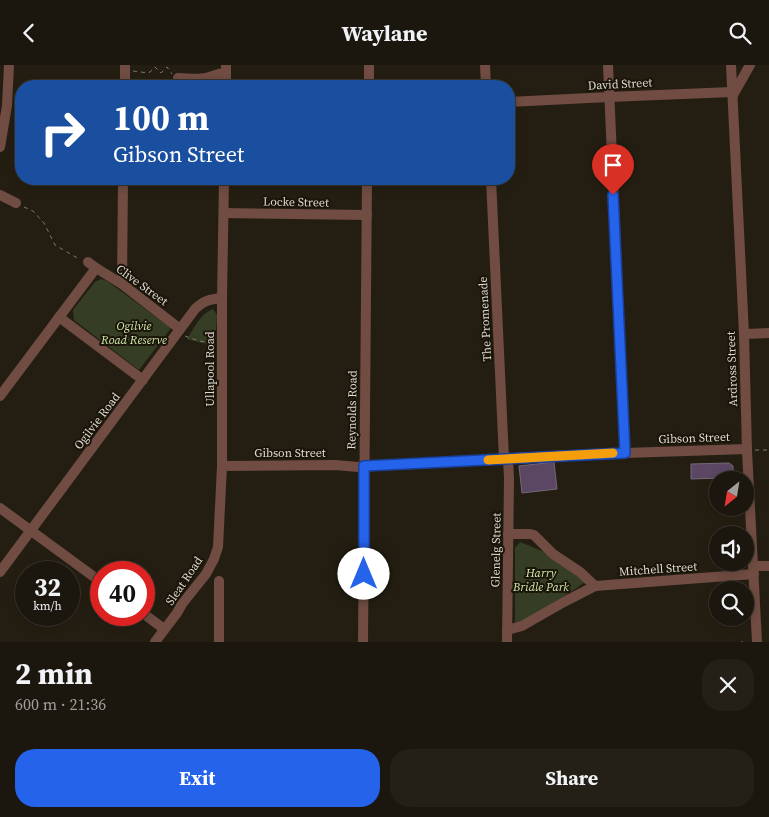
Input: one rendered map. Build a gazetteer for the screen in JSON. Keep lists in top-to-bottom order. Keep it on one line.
{"streets":{"street":["David Street","Locke Street","Clive Street","The Promenade","Ullapool Road","Ardross Street","Reynolds Road","Ogilvie Road","Gibson Street","Glenelg Street","Mitchell Street","Sleat Road"]},"crossings":[["David Street","Ardross Street"],["Locke Street","Ullapool Road"],["Locke Street","Reynolds Road"],["Clive Street","Ogilvie Road"],["The Promenade","Gibson Street"],["The Promenade","Glenelg Street"],["Ullapool Road","Ogilvie Road"],["Ullapool Road","Gibson Street"],["Ullapool Road","Sleat Road"],["Ardross Street","Gibson Street"],["Reynolds Road","Gibson Street"],["Gibson Street","Glenelg Street"]],"parks":["Ogilvie Road Reserve","Harry Bridle Park"],"north":"bottom left","page":{"header":"Waylane","turn":["100 m","Gibson Street"],"speed":"32 km/h","limit":"40","heading":["2 min","600 m · 21:36"],"buttons":["Exit","Share"]}}
